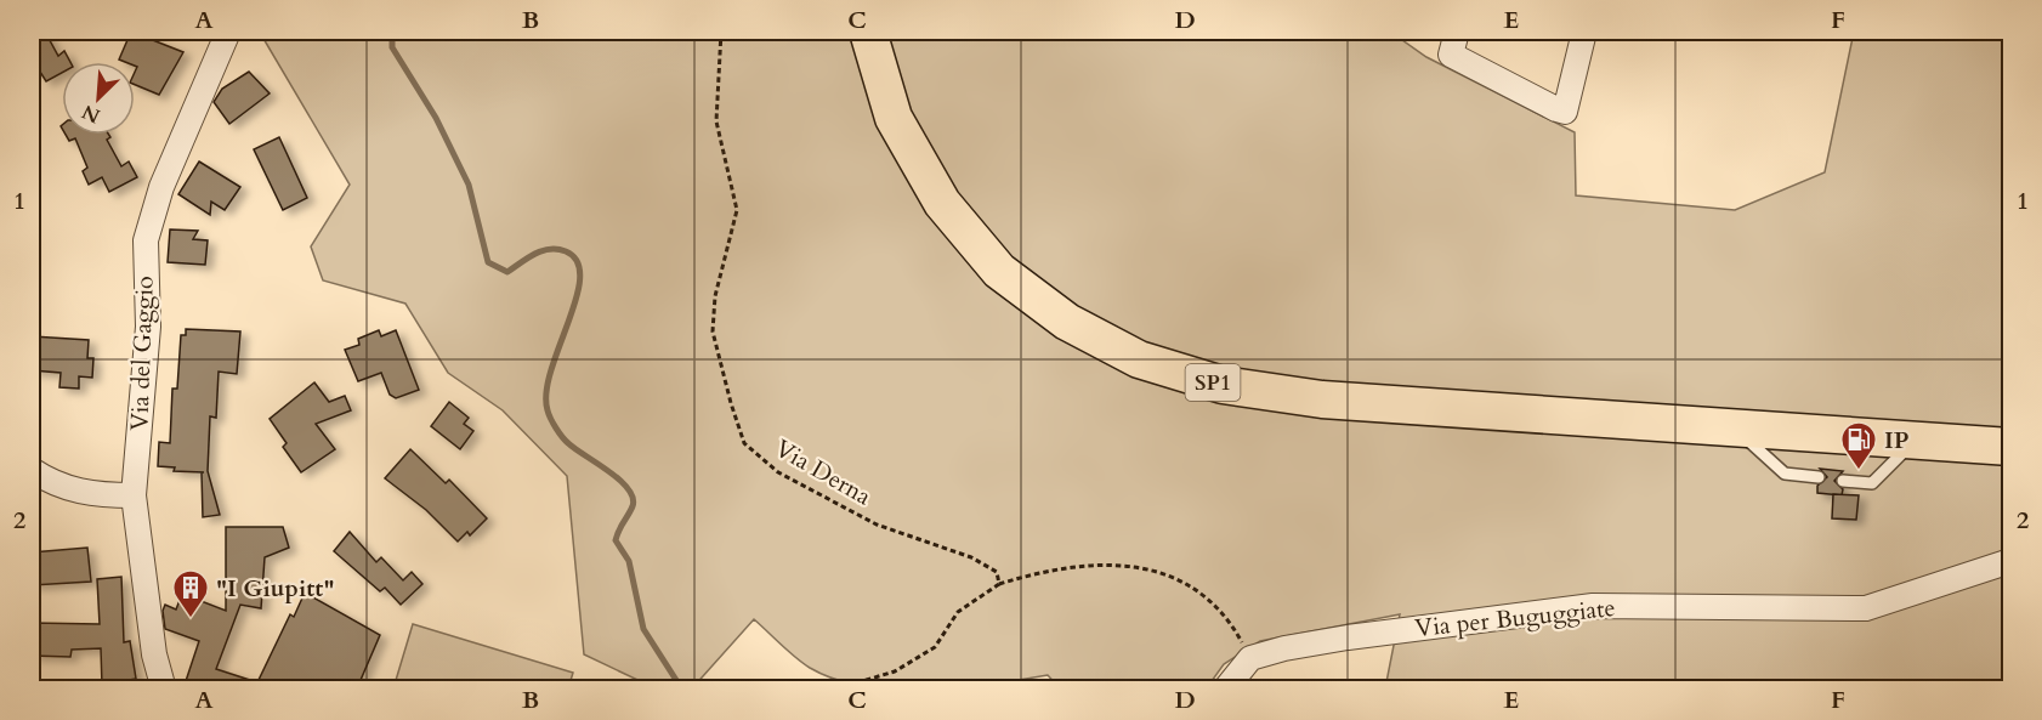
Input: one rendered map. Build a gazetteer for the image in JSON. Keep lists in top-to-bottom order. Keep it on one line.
{"streets":{"main road":["SP1"],"street":["Via del Gaggio","Via per Buguggiate"],"path":["Via Derna"]},"places":{"fuel station":["IP"],"building":["\"I Giupitt\""]},"north":"bottom left","grid":{"columns":["A","B","C","D","E","F"],"rows":["1","2"]}}
